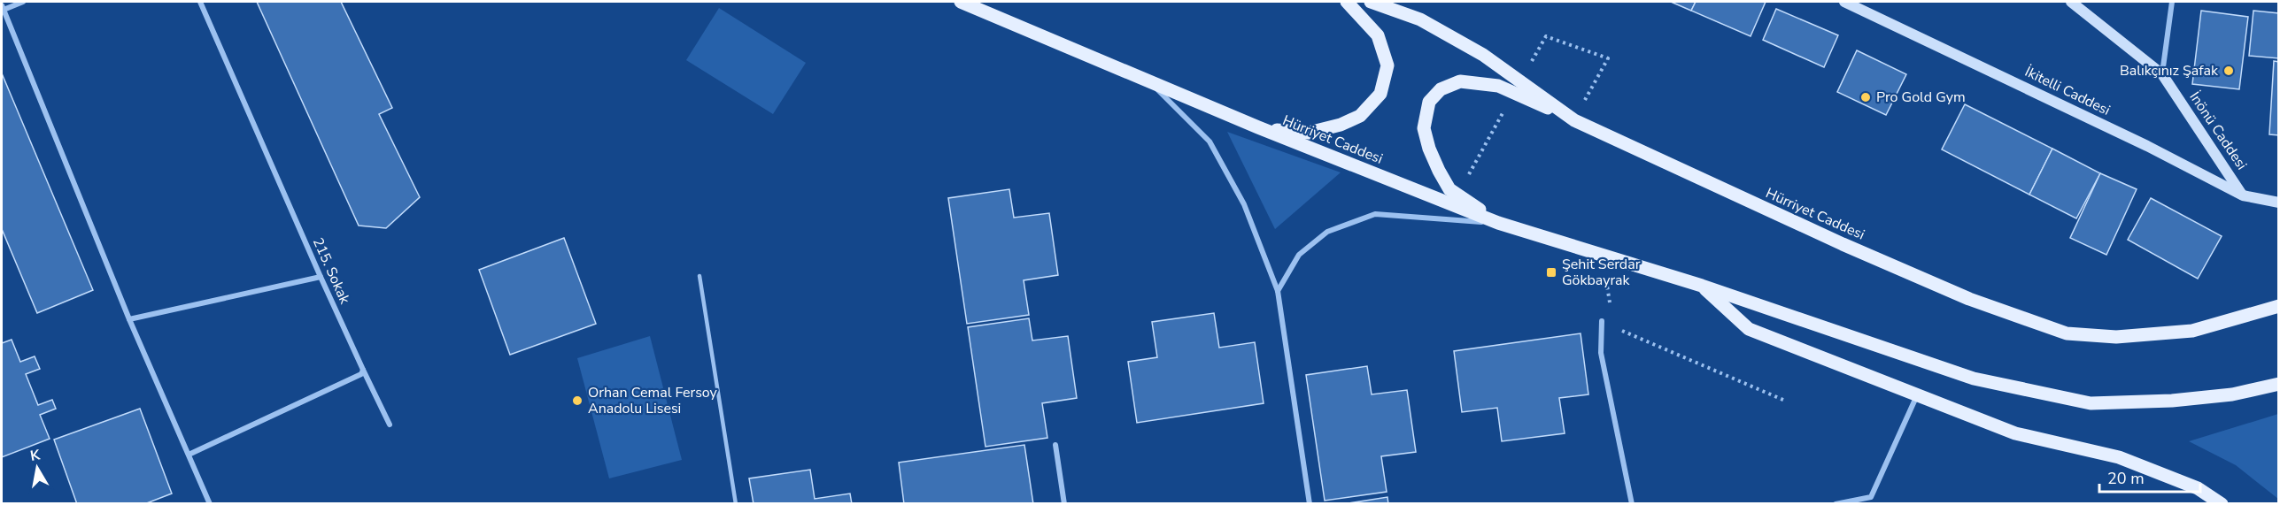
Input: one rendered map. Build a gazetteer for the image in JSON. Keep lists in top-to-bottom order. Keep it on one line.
{"streets":{"main road":["İkitelli Caddesi","İnönü Caddesi","Hürriyet Caddesi"],"street":["215. Sokak"]},"crossings":[["İkitelli Caddesi","İnönü Caddesi"]],"places":{"other":["Balıkçınız Şafak","Pro Gold Gym","Orhan Cemal Fersoy Anadolu Lisesi"],"transit":["Şehit Serdar Gökbayrak"]},"scale_bar":"20 m","north":"top"}
